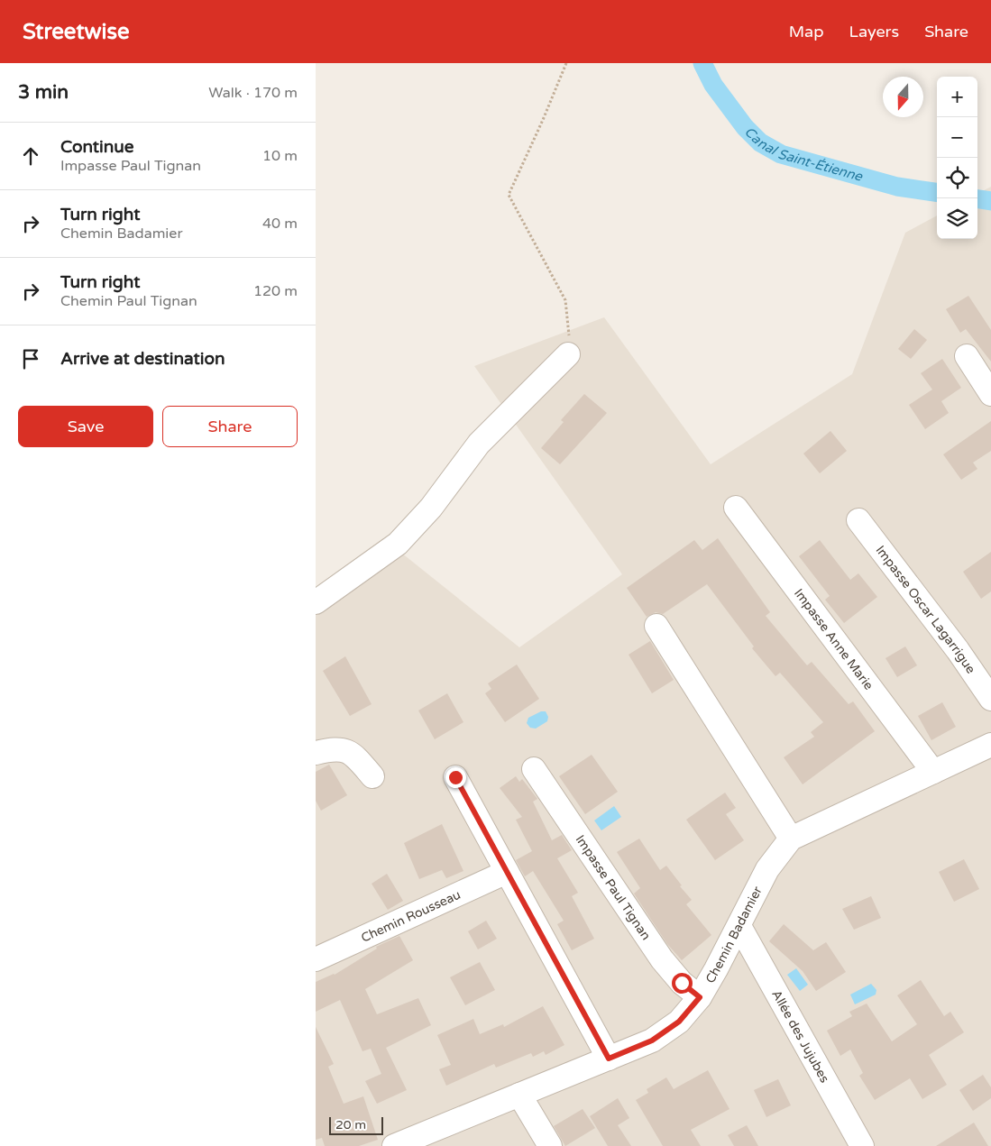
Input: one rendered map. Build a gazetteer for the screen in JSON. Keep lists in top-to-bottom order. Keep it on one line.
{"streets":{"street":["Impasse Oscar Lagarrigue","Impasse Anne Marie","Impasse Paul Tignan","Chemin Rousseau","Chemin Badamier","Allée des Jujubes"]},"crossings":[["Impasse Anne Marie","Chemin Badamier"],["Impasse Paul Tignan","Chemin Badamier"],["Chemin Badamier","Allée des Jujubes"]],"water":["Canal Saint-Étienne"],"scale_bar":"20 m","north":"bottom","page":{"header":"Streetwise","nav":["Map","Layers","Share"],"heading":["3 min","Walk · 170 m"],"map_buttons":["+","−"],"list":[["Continue","Impasse Paul Tignan","10 m"],["Turn right","Chemin Badamier","40 m"],["Turn right","Chemin Paul Tignan","120 m"],"Arrive at destination"],"buttons":["Save","Share"],"scale":"20 m"}}
